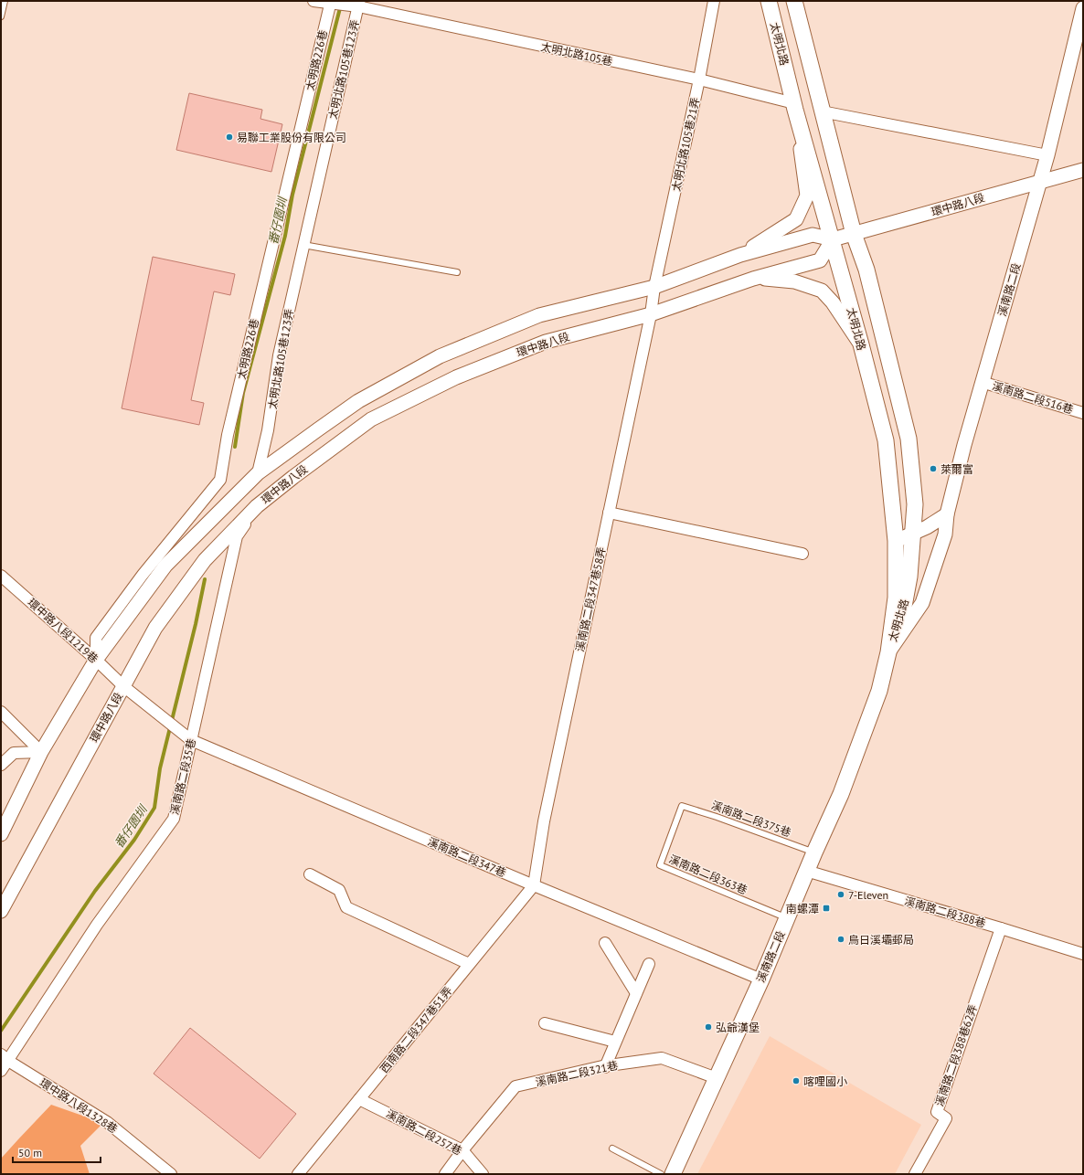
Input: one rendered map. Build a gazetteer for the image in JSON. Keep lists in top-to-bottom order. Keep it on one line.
{"streets":{"main road":["太明北路","溪南路二段"],"street":["太明北路105巷","太明路226巷","太明北路105巷123弄","太明北路105巷21弄","環中路八段","溪南路二段516巷","溪南路二段347巷58弄","環中路八段1219巷","溪南路二段35巷","溪南路二段347巷","溪南路二段388巷","西南路二段347巷51弄","溪南路二段388巷62弄","溪南路二段321巷","環中路八段1328巷","溪南路二段257巷"],"lane":["溪南路二段375巷","溪南路二段363巷"]},"crossings":[["太明北路","太明北路105巷"],["太明北路","環中路八段"],["太明北路","溪南路二段"],["太明北路105巷","太明路226巷"],["太明北路105巷","太明北路105巷123弄"],["太明北路105巷","太明北路105巷21弄"],["太明北路105巷","環中路八段"],["太明路226巷","環中路八段"],["太明路226巷","環中路八段1219巷"],["太明北路105巷123弄","環中路八段"],["太明北路105巷21弄","環中路八段"],["太明北路105巷21弄","溪南路二段347巷58弄"],["環中路八段","溪南路二段"],["環中路八段","溪南路二段347巷58弄"],["環中路八段","環中路八段1219巷"],["環中路八段","溪南路二段35巷"],["溪南路二段","溪南路二段516巷"],["溪南路二段","溪南路二段375巷"],["溪南路二段","溪南路二段347巷"],["溪南路二段","溪南路二段363巷"],["溪南路二段","溪南路二段388巷"],["溪南路二段","溪南路二段321巷"],["溪南路二段347巷58弄","溪南路二段347巷"],["溪南路二段347巷58弄","西南路二段347巷51弄"],["環中路八段1219巷","溪南路二段347巷"],["溪南路二段35巷","溪南路二段347巷"],["溪南路二段35巷","環中路八段1328巷"],["溪南路二段375巷","溪南路二段363巷"],["溪南路二段347巷","西南路二段347巷51弄"],["溪南路二段388巷","溪南路二段388巷62弄"],["西南路二段347巷51弄","溪南路二段257巷"],["溪南路二段321巷","溪南路二段257巷"]],"water":["番仔園圳"],"places":{"other":["易聯工業股份有限公司","萊爾富","7-Eleven","烏日溪壩郵局","弘爺漢堡","喀哩國小"],"transit":["南螺潭"]},"scale_bar":"50 m"}
